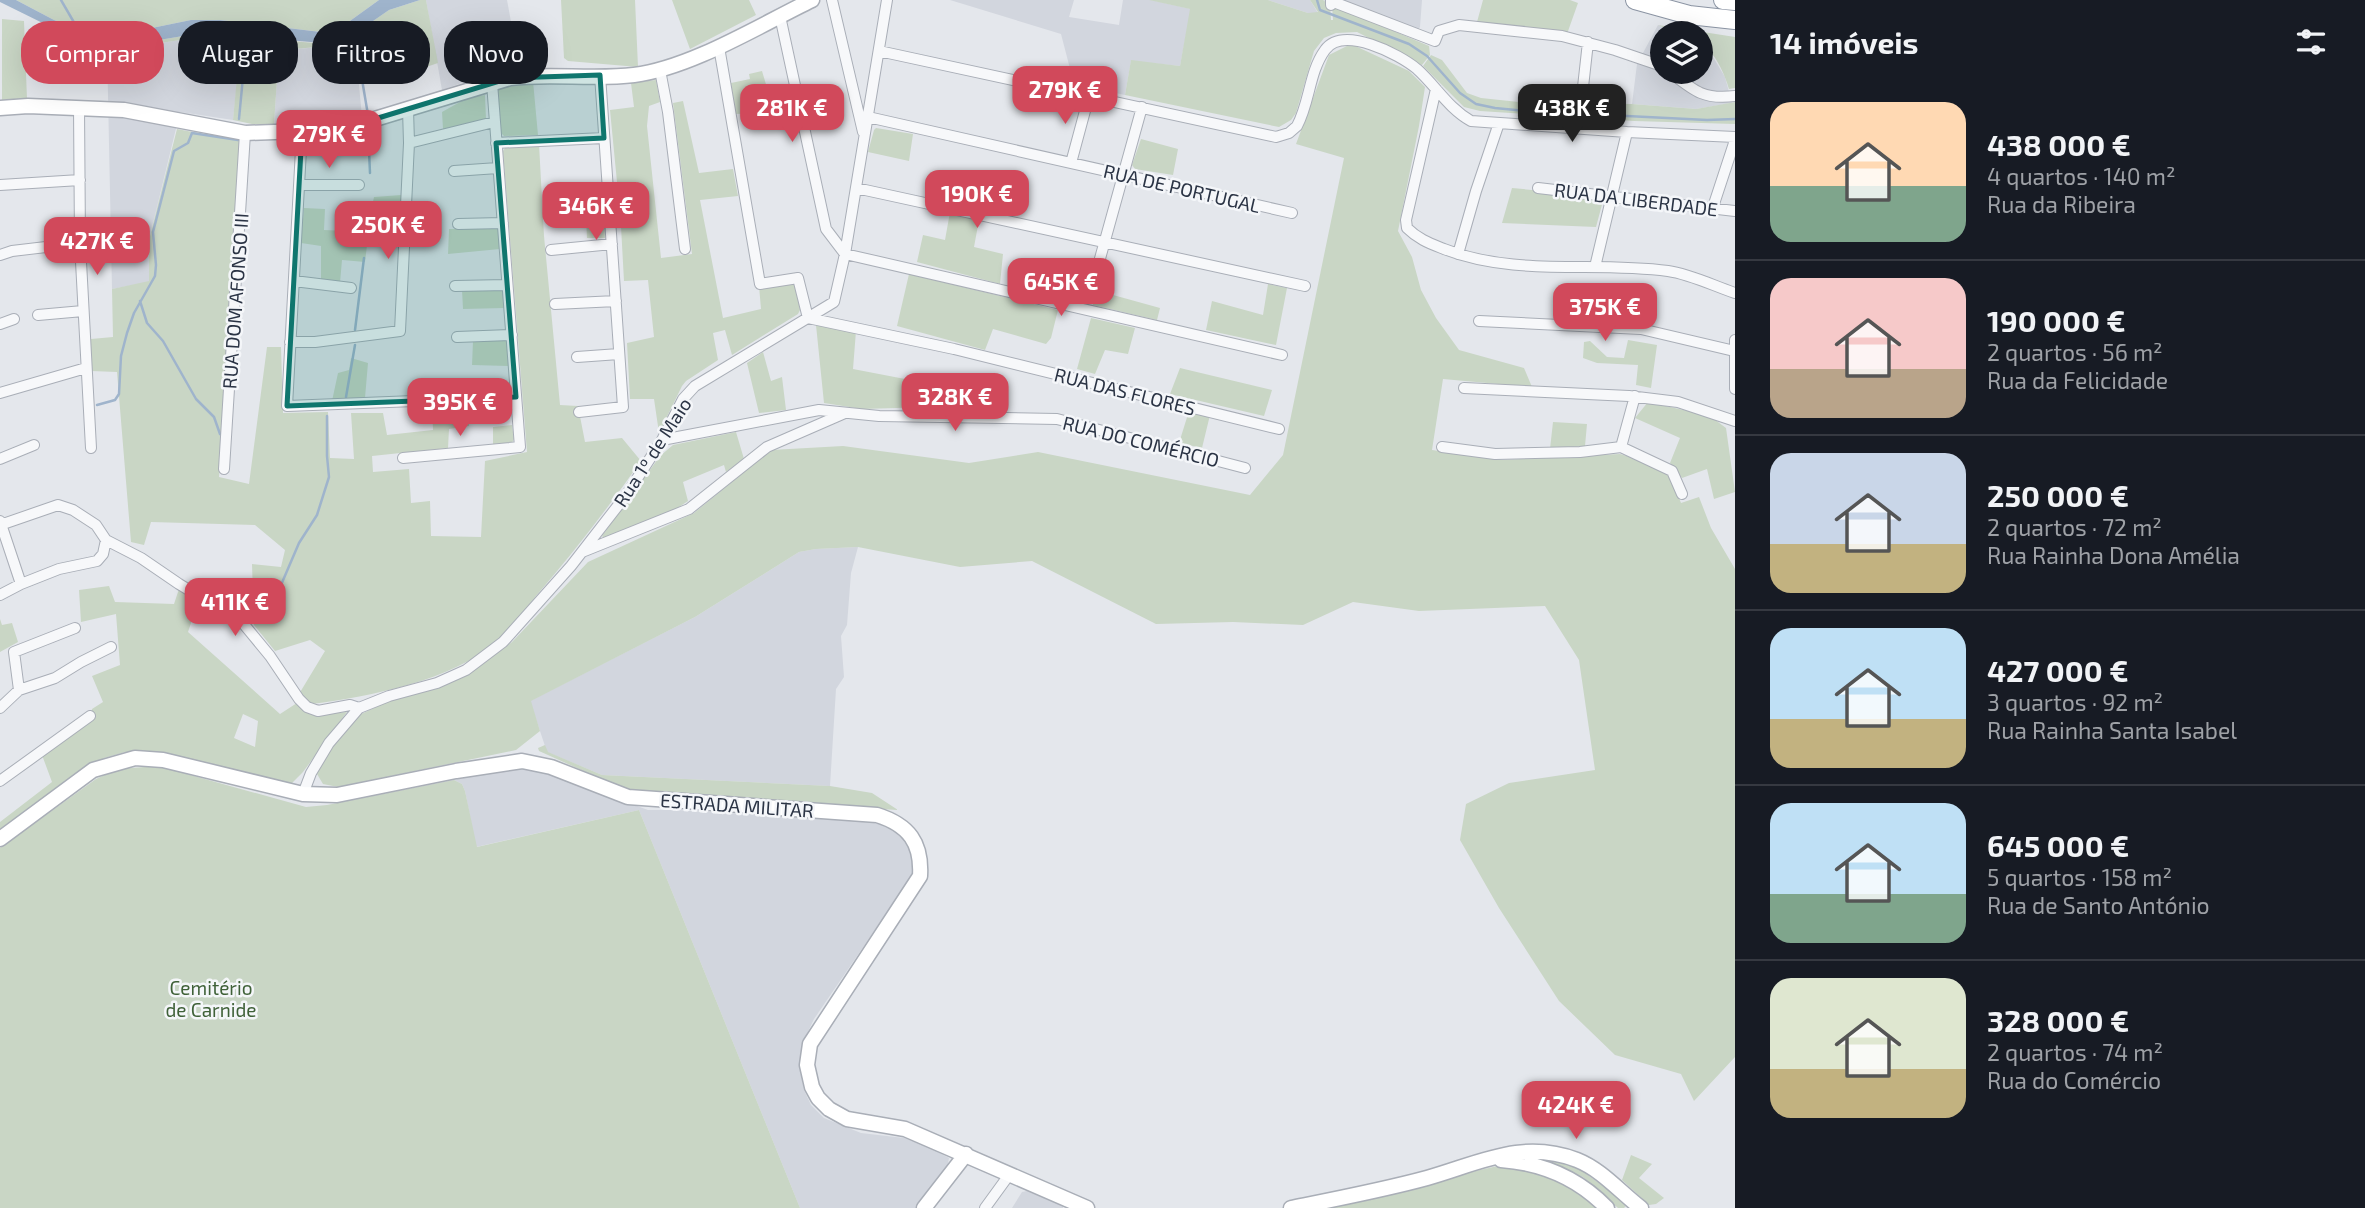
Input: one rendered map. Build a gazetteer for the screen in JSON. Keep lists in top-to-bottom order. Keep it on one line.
{"streets":{"street":["RUA DE PORTUGAL","RUA DA LIBERDADE","RUA DOM AFONSO III","RUA DAS FLORES","RUA DO COMÉRCIO","Rua 1º de Maio","ESTRADA MILITAR"]},"crossings":[["RUA DE PORTUGAL","Rua 1º de Maio"],["RUA DAS FLORES","Rua 1º de Maio"],["RUA DO COMÉRCIO","Rua 1º de Maio"],["Rua 1º de Maio","ESTRADA MILITAR"]],"parks":["Cemitério de Carnide"],"page":{"heading":"14 imóveis","chip":["Comprar","Alugar","Filtros","Novo"],"price":["279K €","281K €","438K €","279K €","190K €","346K €","250K €","427K €","645K €","375K €","328K €","395K €","411K €","424K €"],"list":[{"name":"438 000 €","note":"4 quartos · 140 m² · Rua da Ribeira"},{"name":"190 000 €","note":"2 quartos · 56 m² · Rua da Felicidade"},{"name":"250 000 €","note":"2 quartos · 72 m² · Rua Rainha Dona Amélia"},{"name":"427 000 €","note":"3 quartos · 92 m² · Rua Rainha Santa Isabel"},{"name":"645 000 €","note":"5 quartos · 158 m² · Rua de Santo António"},{"name":"328 000 €","note":"2 quartos · 74 m² · Rua do Comércio"}]}}
